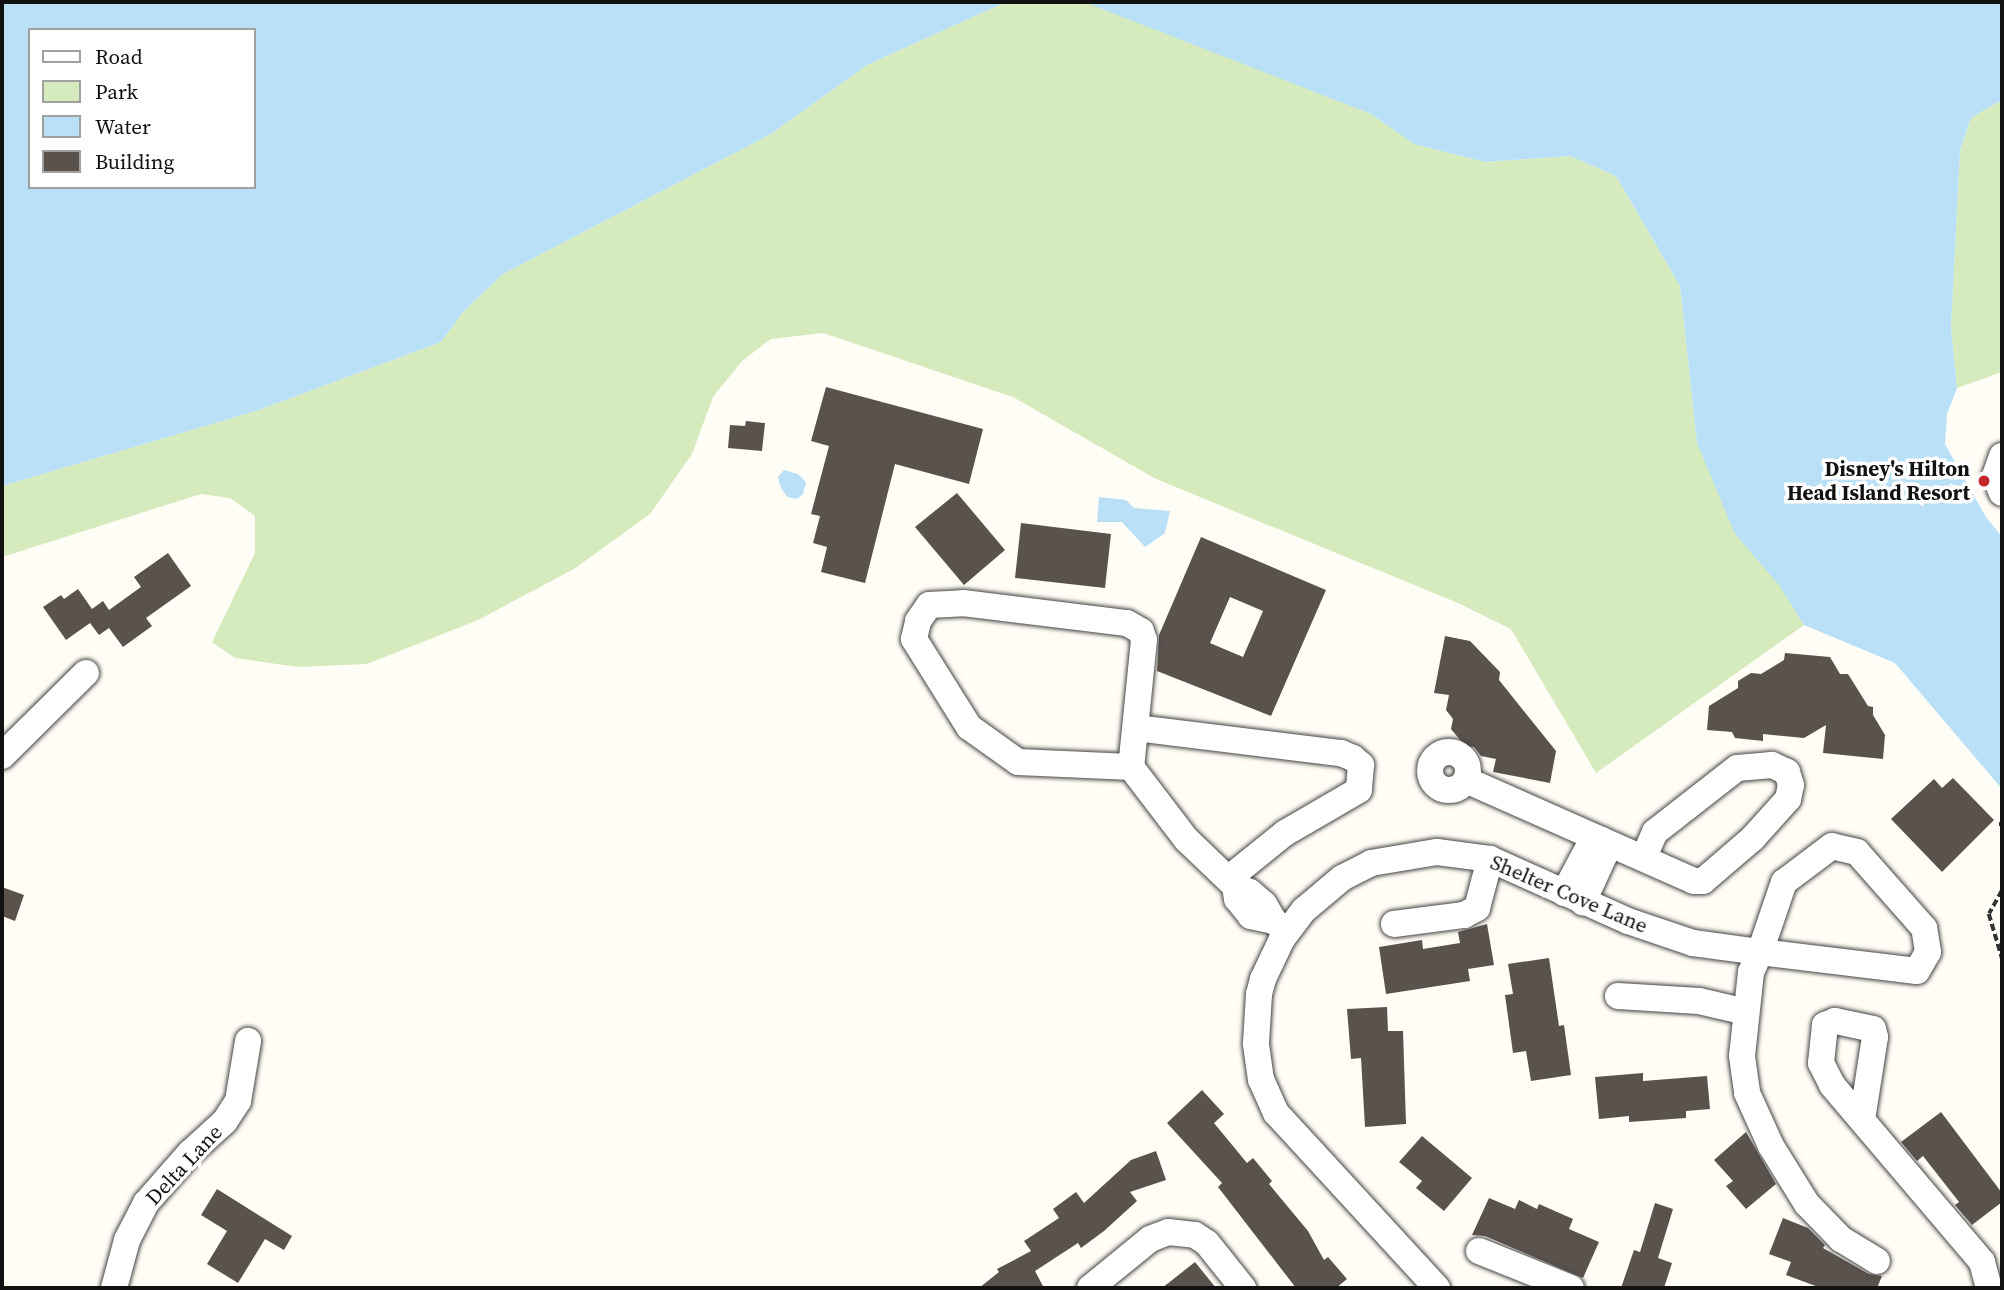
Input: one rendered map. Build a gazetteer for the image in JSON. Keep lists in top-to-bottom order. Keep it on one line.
{"streets":{"street":["Shelter Cove Lane","Delta Lane"]},"places":["Disney's Hilton Head Island Resort"],"legend":["Road","Park","Water","Building"]}
